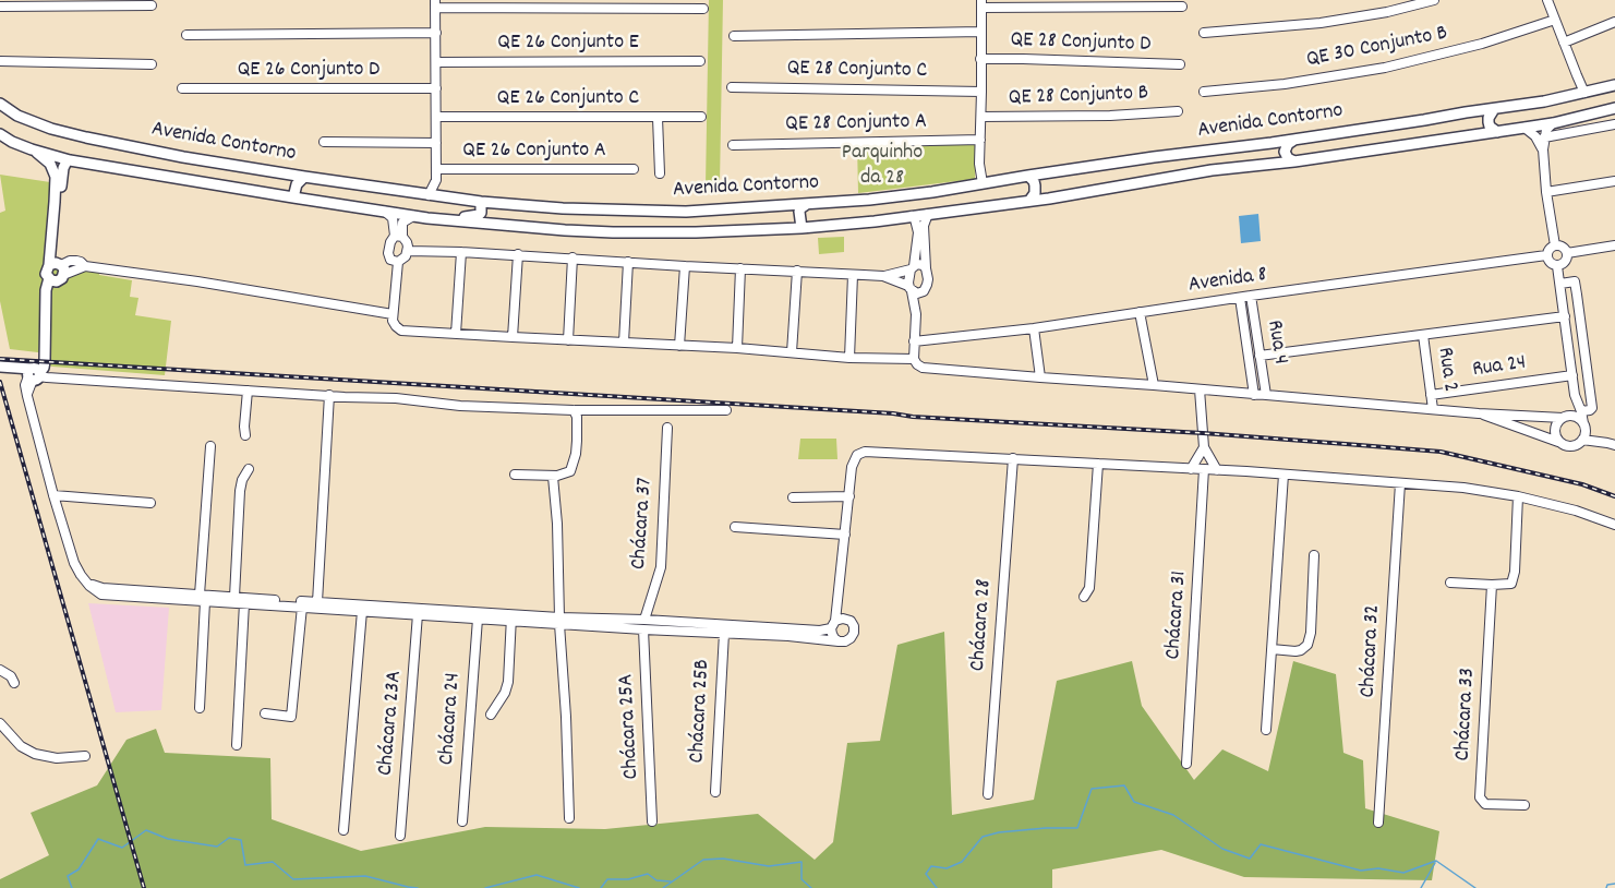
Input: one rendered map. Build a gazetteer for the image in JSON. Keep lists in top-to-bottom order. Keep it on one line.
{"streets":{"main road":["Avenida Contorno"],"street":["QE 26 Conjunto E","QE 28 Conjunto D","QE 30 Conjunto B","QE 26 Conjunto D","QE 28 Conjunto C","QE 28 Conjunto B","QE 26 Conjunto C","QE 28 Conjunto A","QE 26 Conjunto A","Avenida 8","Rua 4","Rua 24","Rua 2","Chácara 37","Chácara 31","Chácara 28","Chácara 32","Chácara 25B","Chácara 33","Chácara 24","Chácara 23A","Chácara 25A"]},"crossings":[["Avenida 8","Rua 4"],["Rua 24","Rua 2"],["Chácara 37","Chácara 25A"]],"parks":["Parquinho da 28"]}
